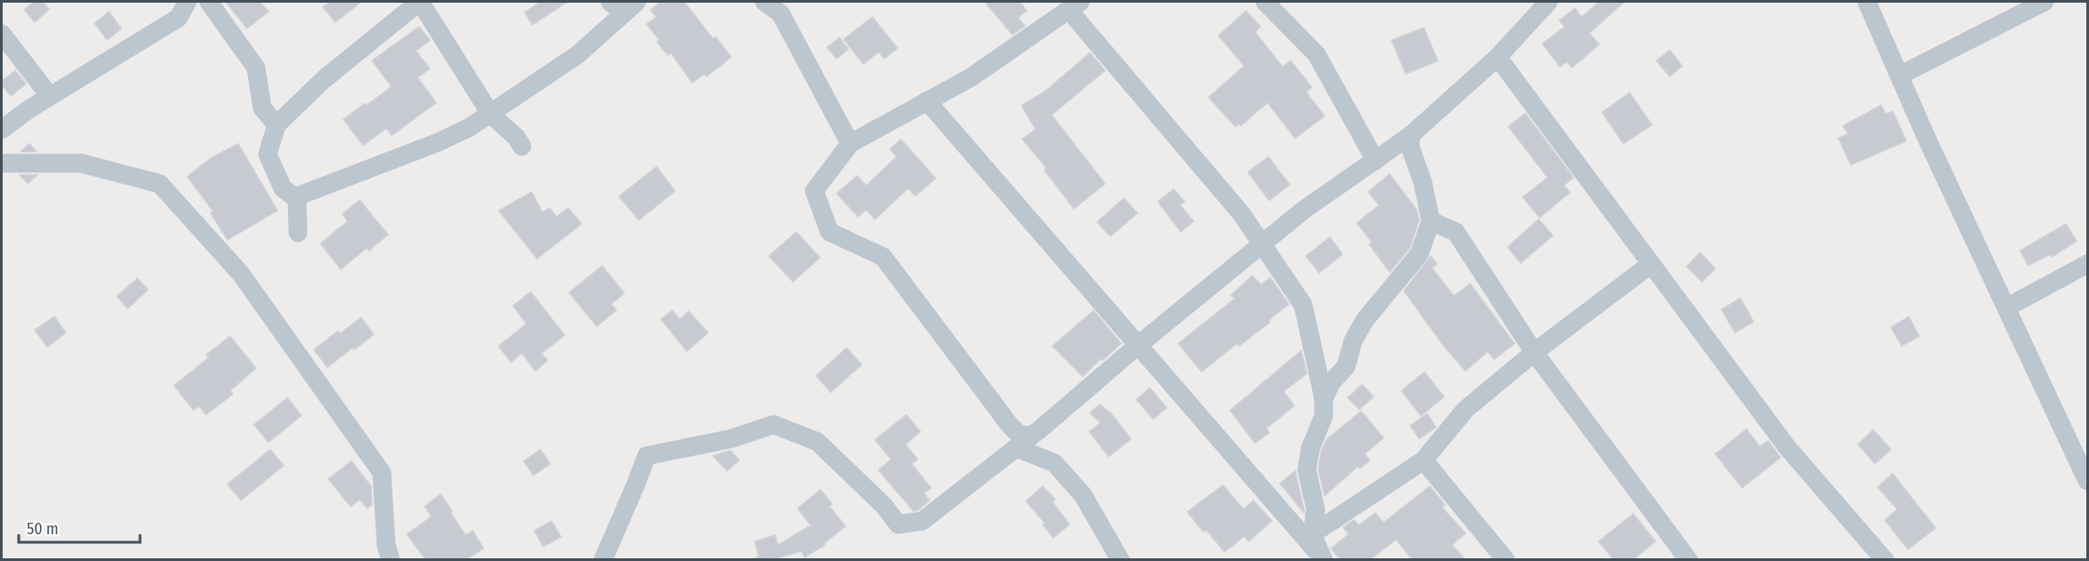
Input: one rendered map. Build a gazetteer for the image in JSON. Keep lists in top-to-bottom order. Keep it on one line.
{"scale_bar":"50 m"}
